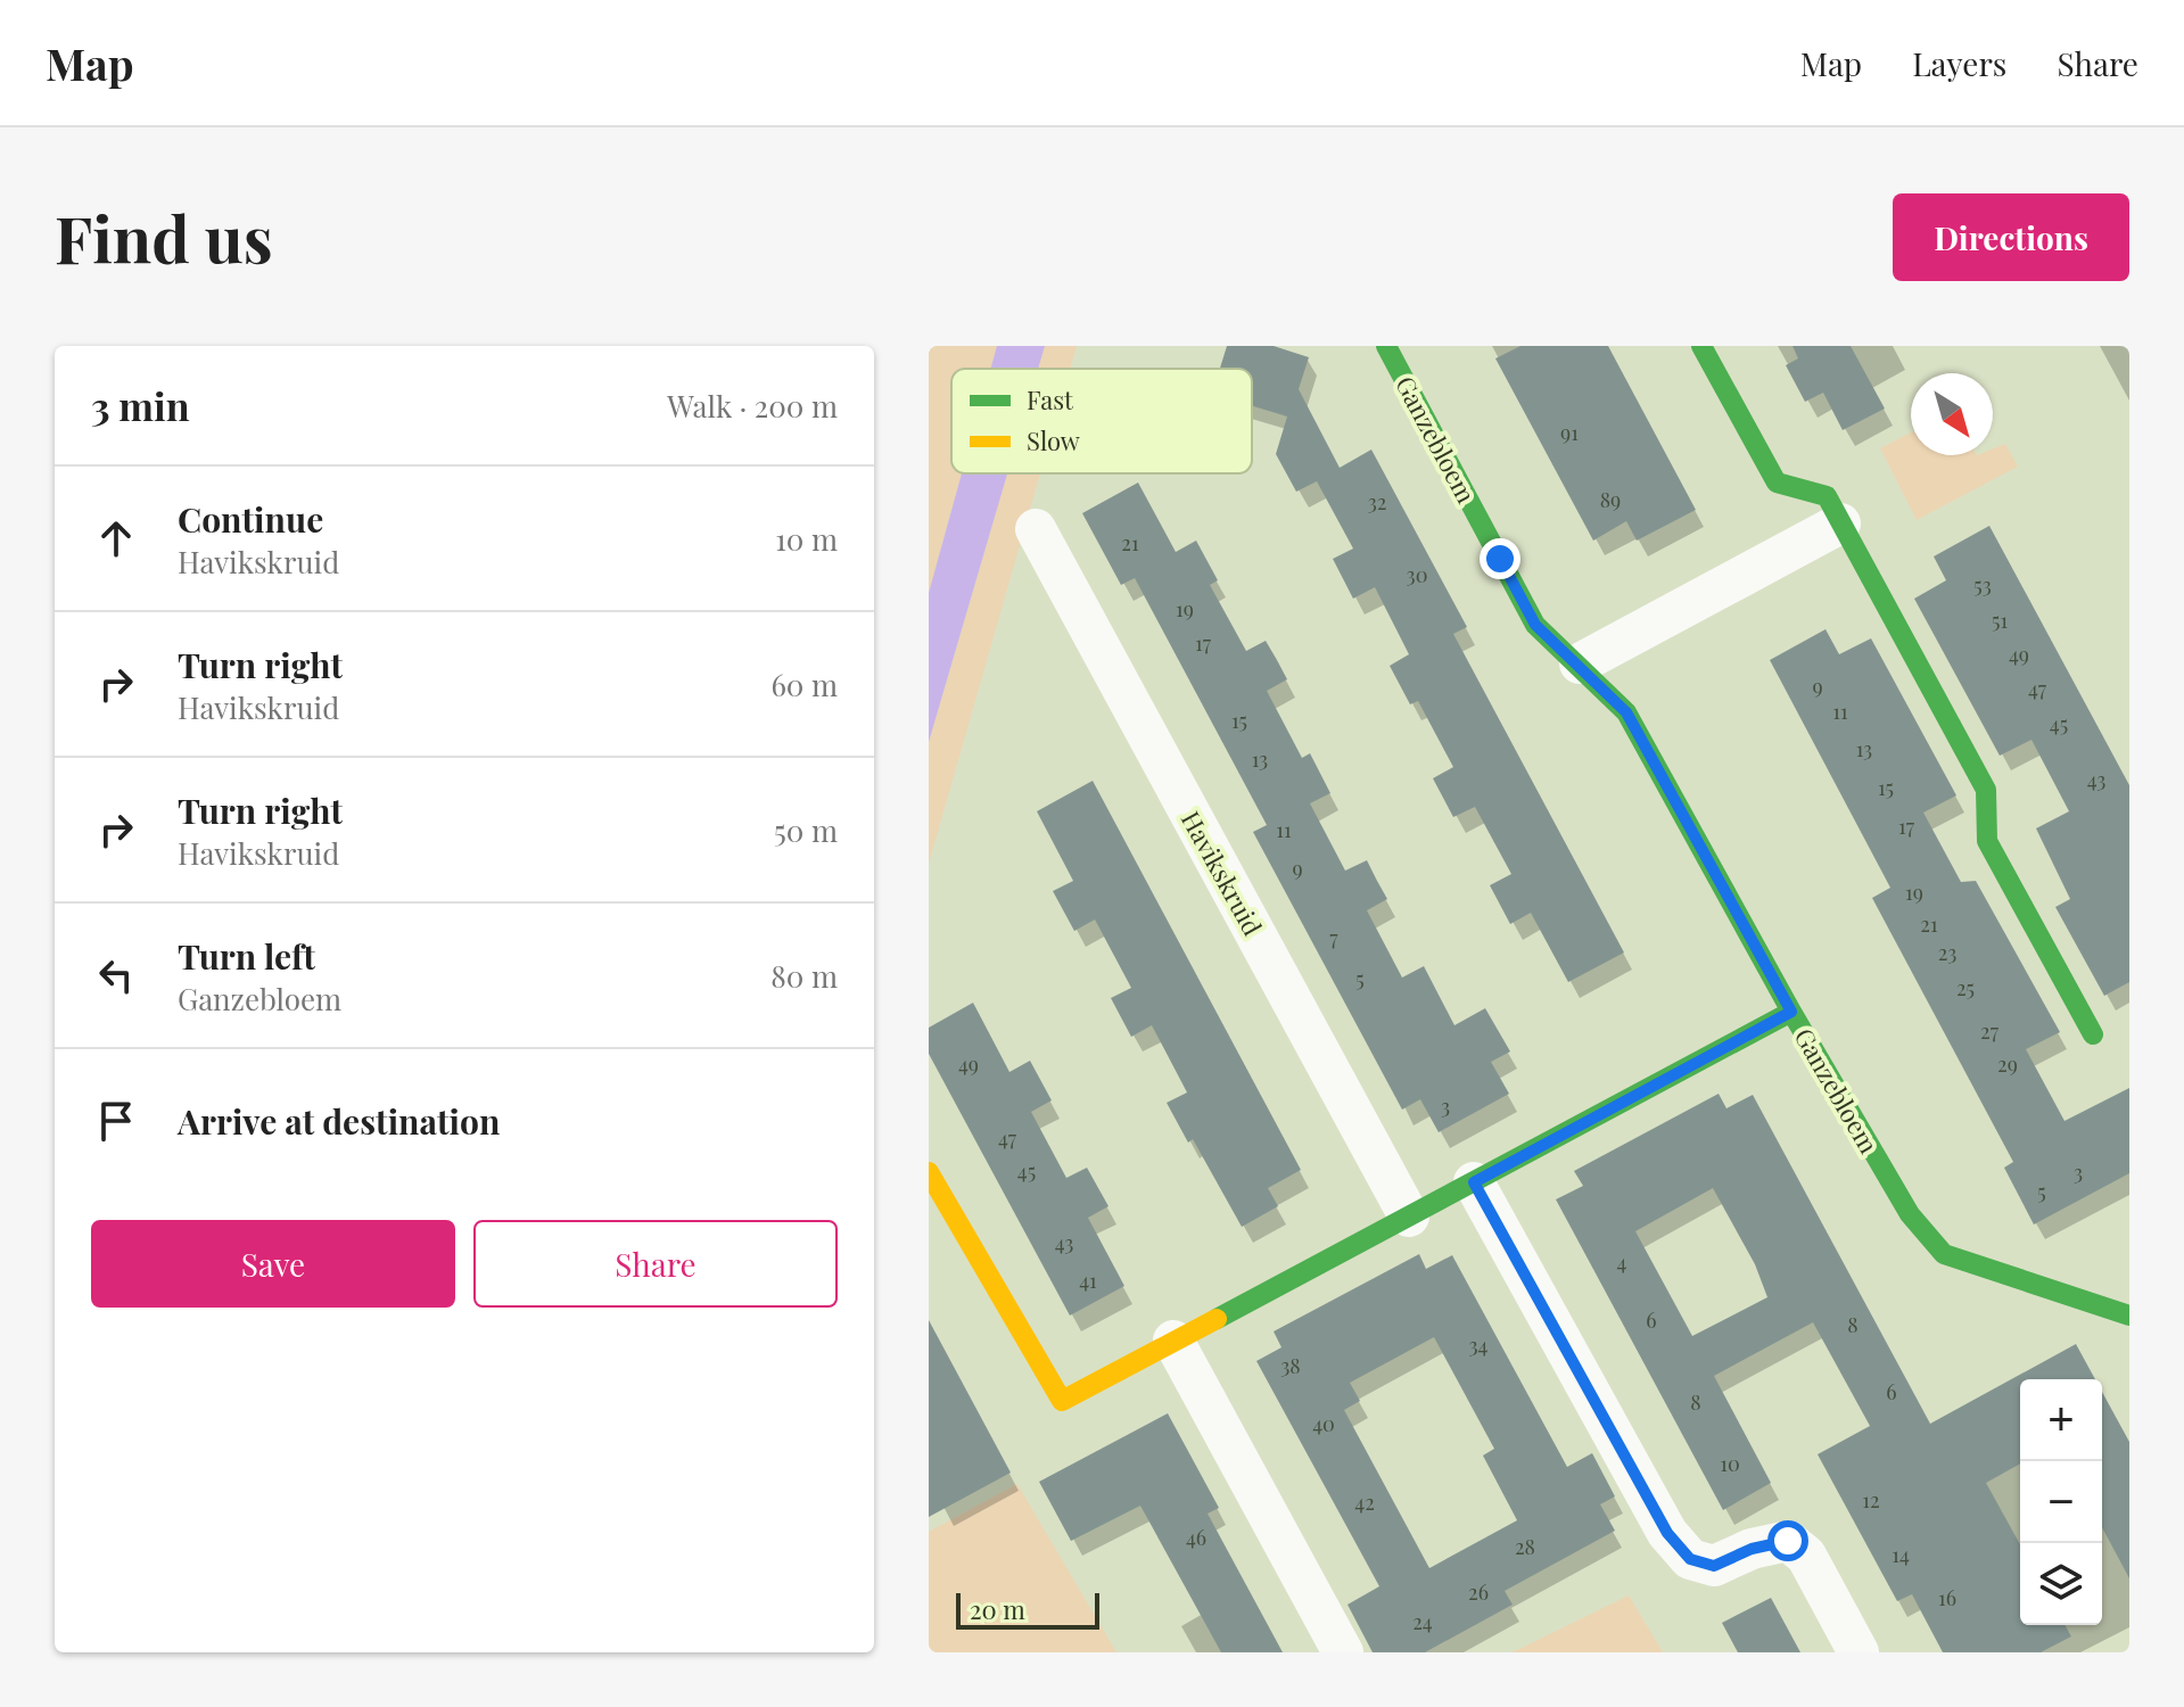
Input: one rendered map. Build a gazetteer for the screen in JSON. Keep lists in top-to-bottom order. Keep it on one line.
{"streets":{"street":["Ganzebloem","Havikskruid"]},"house_numbers":["91","89","32","21","30","53","19","51","17","49","9","47","11","15","45","13","13","43","15","17","11","9","19","21","7","23","5","25","27","49","29","3","47","45","3","5","43","4","41","6","8","34","38","6","8","40","10","12","42","46","28","14","26","16","24"],"legend":["Fast","Slow"],"scale_bar":"20 m","north":"bottom right","page":{"header":"Map","nav":["Map","Layers","Share"],"buttons":["Directions",["Save","Share"]],"title":"Find us","heading":["3 min","Walk · 200 m"],"list":[["Continue","Havikskruid","10 m"],["Turn right","Havikskruid","60 m"],["Turn right","Havikskruid","50 m"],["Turn left","Ganzebloem","80 m"],"Arrive at destination"],"map_buttons":["+","−"],"scale":"20 m"}}
